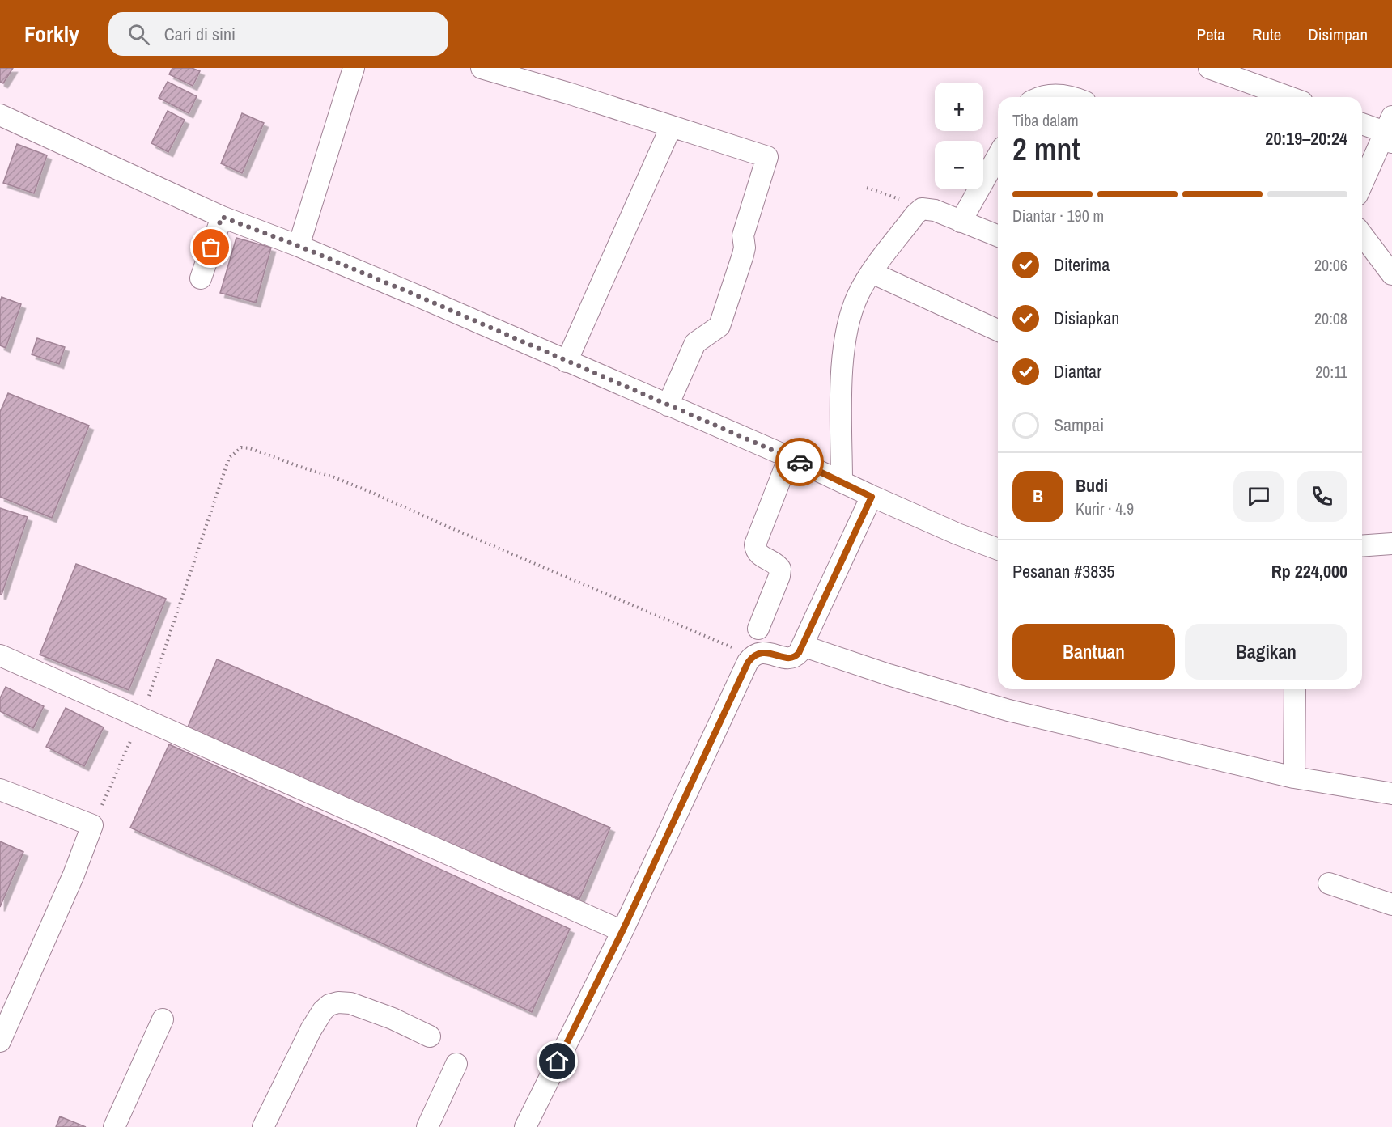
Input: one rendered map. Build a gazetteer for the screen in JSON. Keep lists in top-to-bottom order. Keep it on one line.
{"page":{"header":"Forkly","search":"Cari di sini","nav":["Peta","Rute","Disimpan"],"map_buttons":["+","−"],"heading":["2 mnt","Tiba dalam","20:19–20:24"],"panel":["Budi","Kurir · 4.9","Pesanan #3835","Rp 224,000"],"bar":"Diantar · 190 m","list":[["Diterima","20:06"],["Disiapkan","20:08"],["Diantar","20:11"],"Sampai"],"round":"B","buttons":["Bantuan","Bagikan"]}}
